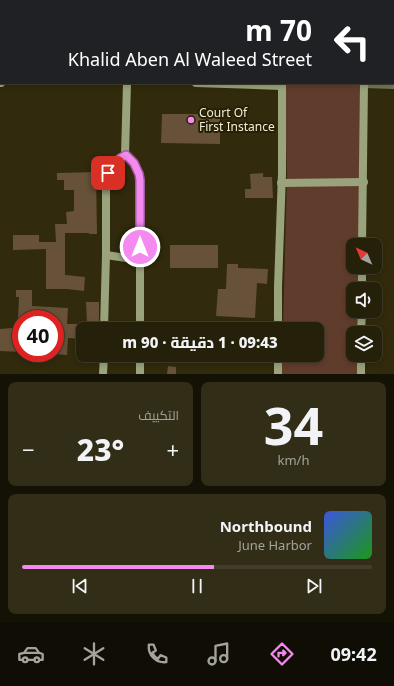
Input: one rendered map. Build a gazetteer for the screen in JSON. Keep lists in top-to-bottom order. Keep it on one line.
{"places":["Court Of First Instance"],"north":"top left","page":{"turn":["70 m","Khalid Aben Al Waleed Street"],"limit":"40","trip":"09:43 · 1 دقيقة · 90 m","tile":[["34","km/h"],"التكييف"],"heat":["−","23°","+"],"song":["Northbound","June Harbor"],"tabs":"09:42"}}
